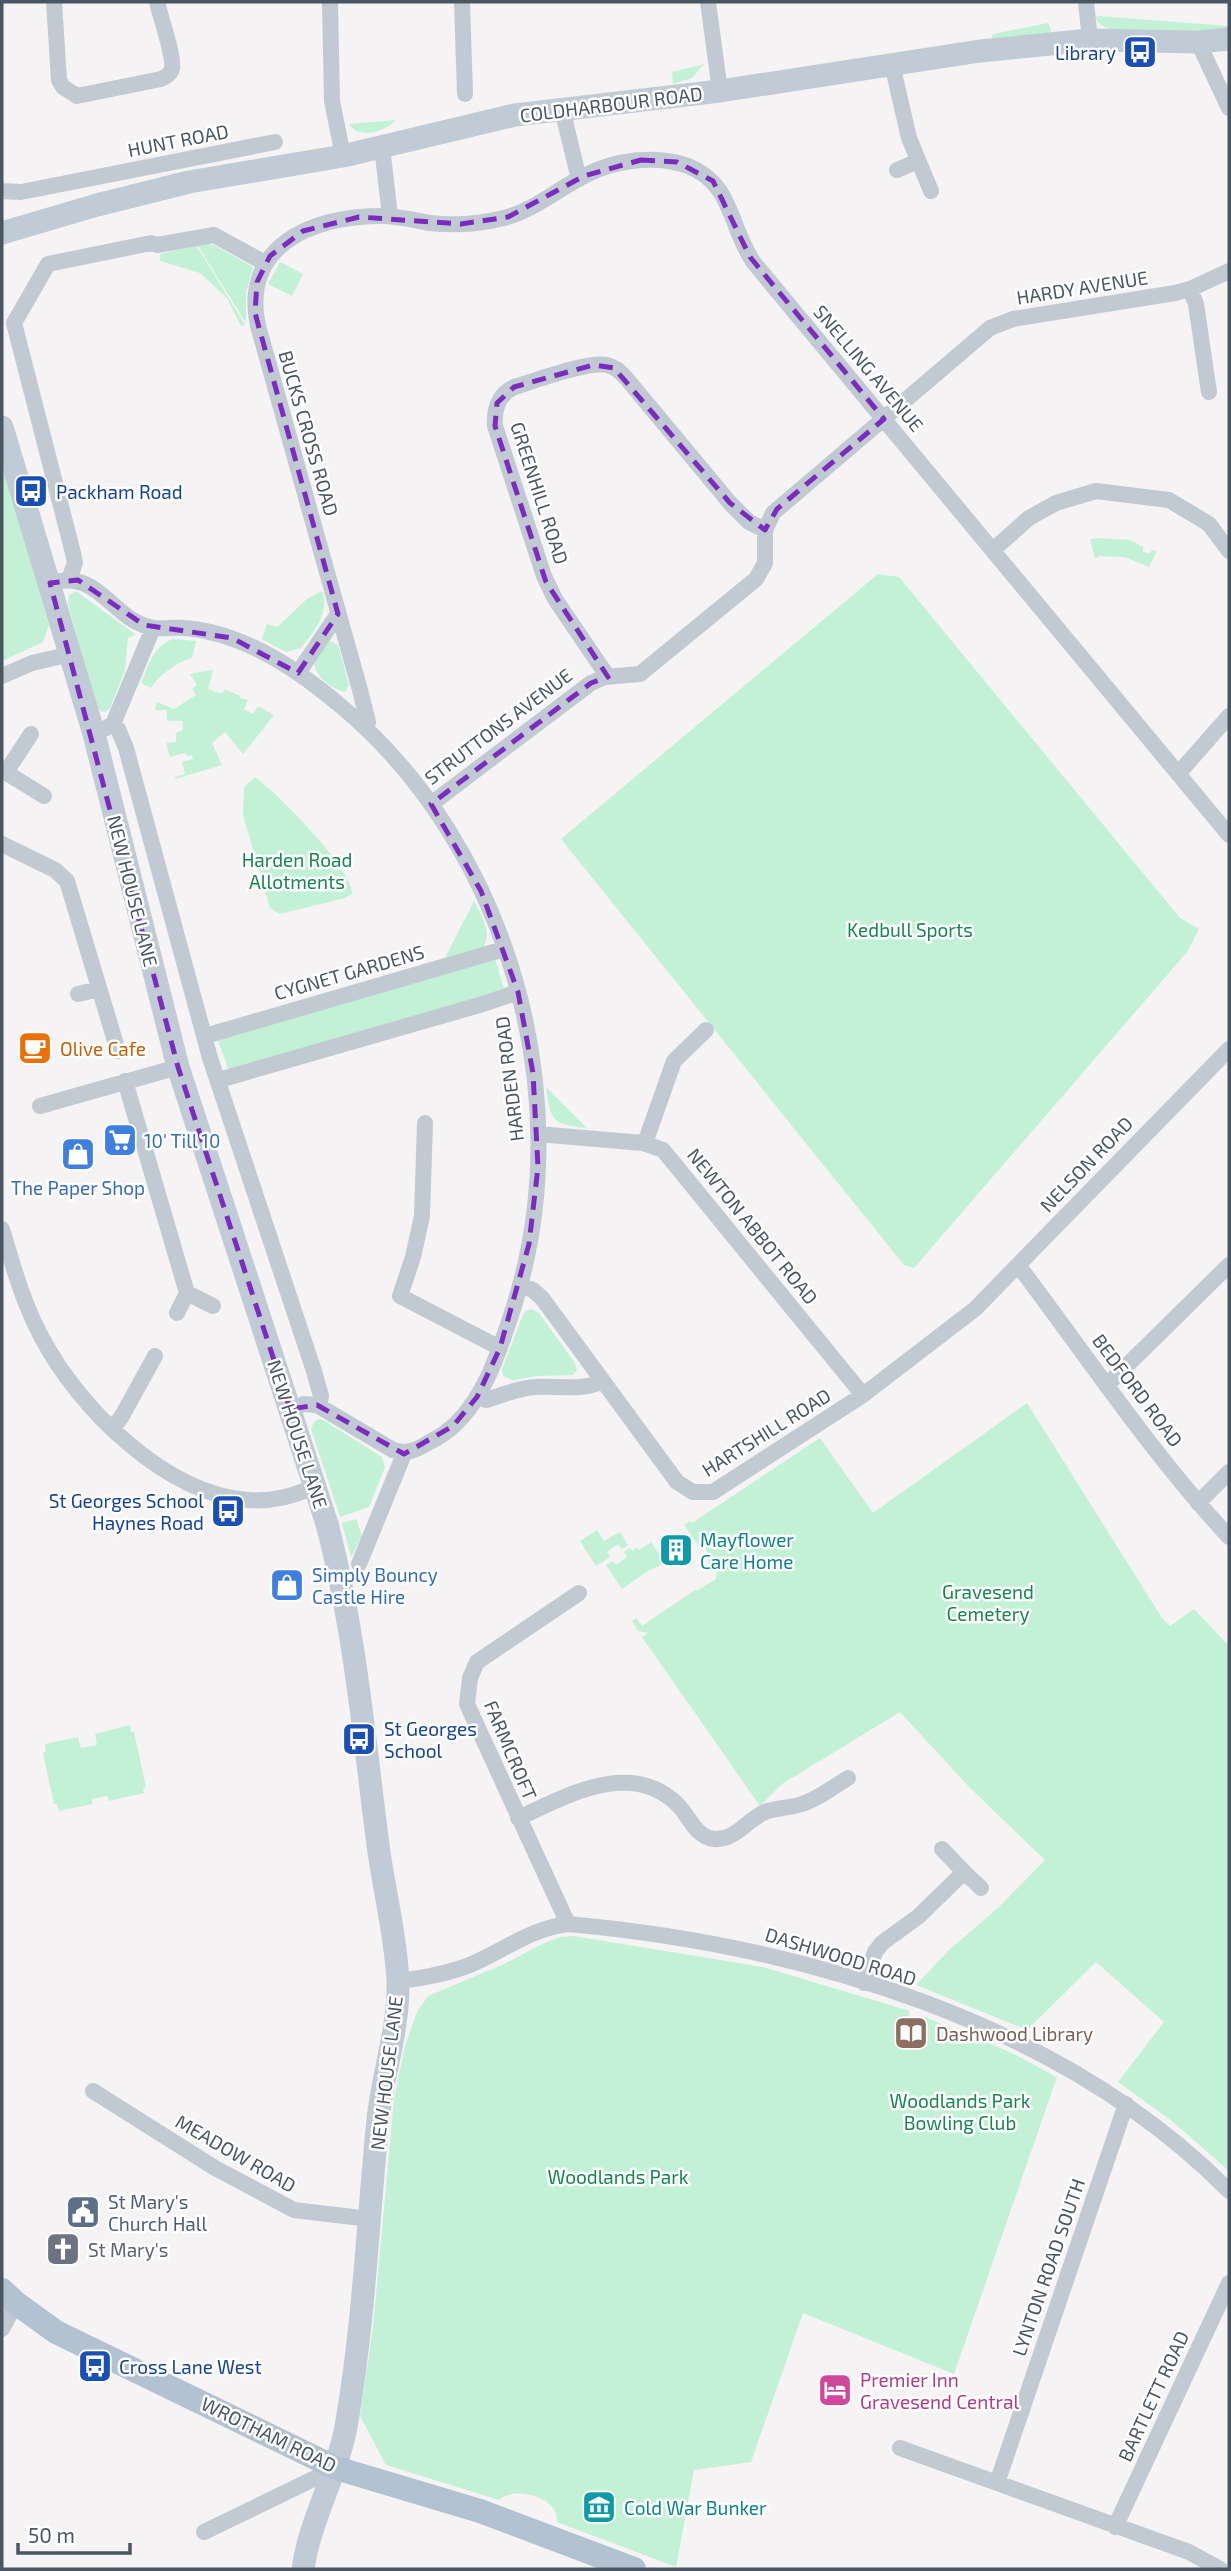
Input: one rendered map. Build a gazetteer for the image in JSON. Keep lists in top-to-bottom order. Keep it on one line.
{"streets":{"main road":["WROTHAM ROAD"],"street":["COLDHARBOUR ROAD","HUNT ROAD","HARDY AVENUE","SNELLING AVENUE","BUCKS CROSS ROAD","GREENHILL ROAD","STRUTTONS AVENUE","NEW HOUSE LANE","CYGNET GARDENS","HARDEN ROAD","NELSON ROAD","NEWTON ABBOT ROAD","BEDFORD ROAD","HARTSHILL ROAD","FARMCROFT","DASHWOOD ROAD","MEADOW ROAD","LYNTON ROAD SOUTH","BARTLETT ROAD"]},"crossings":[["HARDY AVENUE","SNELLING AVENUE"],["HARDY AVENUE","GREENHILL ROAD"],["HARDY AVENUE","STRUTTONS AVENUE"],["SNELLING AVENUE","BUCKS CROSS ROAD"],["BUCKS CROSS ROAD","NEW HOUSE LANE"],["BUCKS CROSS ROAD","HARDEN ROAD"],["GREENHILL ROAD","STRUTTONS AVENUE"],["STRUTTONS AVENUE","HARDEN ROAD"],["NEW HOUSE LANE","CYGNET GARDENS"],["NEW HOUSE LANE","HARDEN ROAD"],["NEW HOUSE LANE","DASHWOOD ROAD"],["NEW HOUSE LANE","MEADOW ROAD"],["NEW HOUSE LANE","WROTHAM ROAD"],["CYGNET GARDENS","HARDEN ROAD"],["HARDEN ROAD","NEWTON ABBOT ROAD"],["HARDEN ROAD","HARTSHILL ROAD"],["NELSON ROAD","BEDFORD ROAD"],["NELSON ROAD","HARTSHILL ROAD"],["NEWTON ABBOT ROAD","HARTSHILL ROAD"],["FARMCROFT","DASHWOOD ROAD"],["DASHWOOD ROAD","LYNTON ROAD SOUTH"]],"parks":["Harden Road Allotments","Kedbull Sports","Gravesend Cemetery","Woodlands Park Bowling Club","Woodlands Park"],"places":{"bus stop":["Library","Packham Road","St Georges School Haynes Road","St Georges School","Cross Lane West"],"cafe":["Olive Cafe"],"supermarket":["10' Till 10"],"shop":["The Paper Shop","Simply Bouncy Castle Hire"],"building":["Mayflower Care Home"],"library":["Dashwood Library"],"public building":["St Mary's Church Hall"],"church":["St Mary's"],"hotel":["Premier Inn Gravesend Central"],"museum":["Cold War Bunker"]},"scale_bar":"50 m"}
